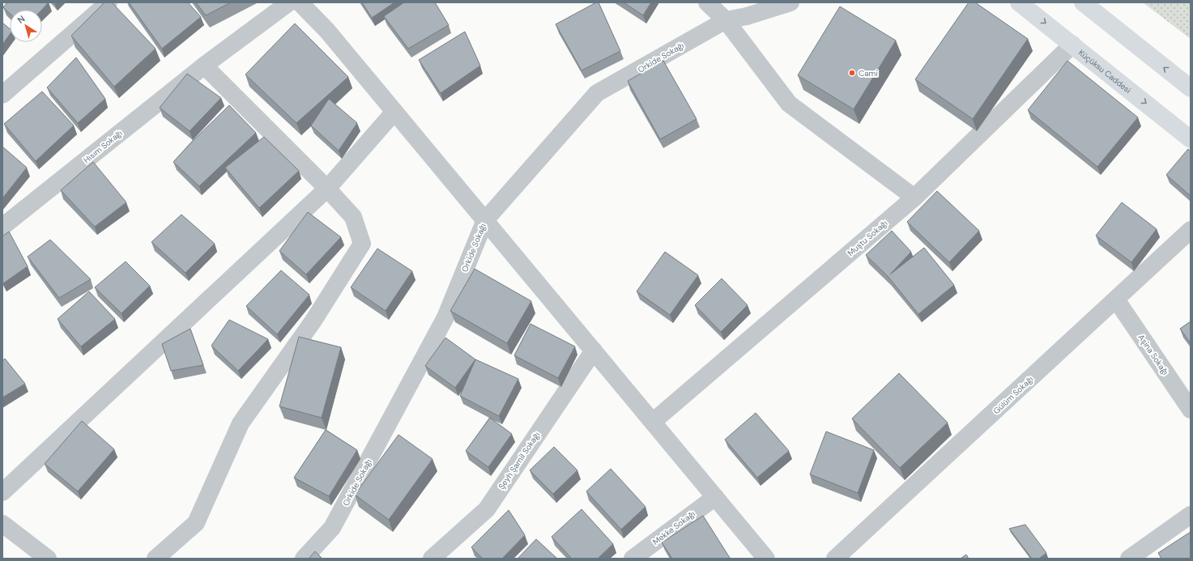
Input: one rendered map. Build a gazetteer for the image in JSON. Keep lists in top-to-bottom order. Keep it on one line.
{"streets":{"main road":["Küçüksu Caddesi"],"street":["Orkide Sokağı","Hısım Sokağı","Muştu Sokağı","Aşina Sokağı","Gülüm Sokağı","Şeyh Şamil Sokağı","Mekke Sokağı"]},"crossings":[["Küçüksu Caddesi","Muştu Sokağı"],["Aşina Sokağı","Gülüm Sokağı"]],"places":["Cami"],"north":"top left"}
